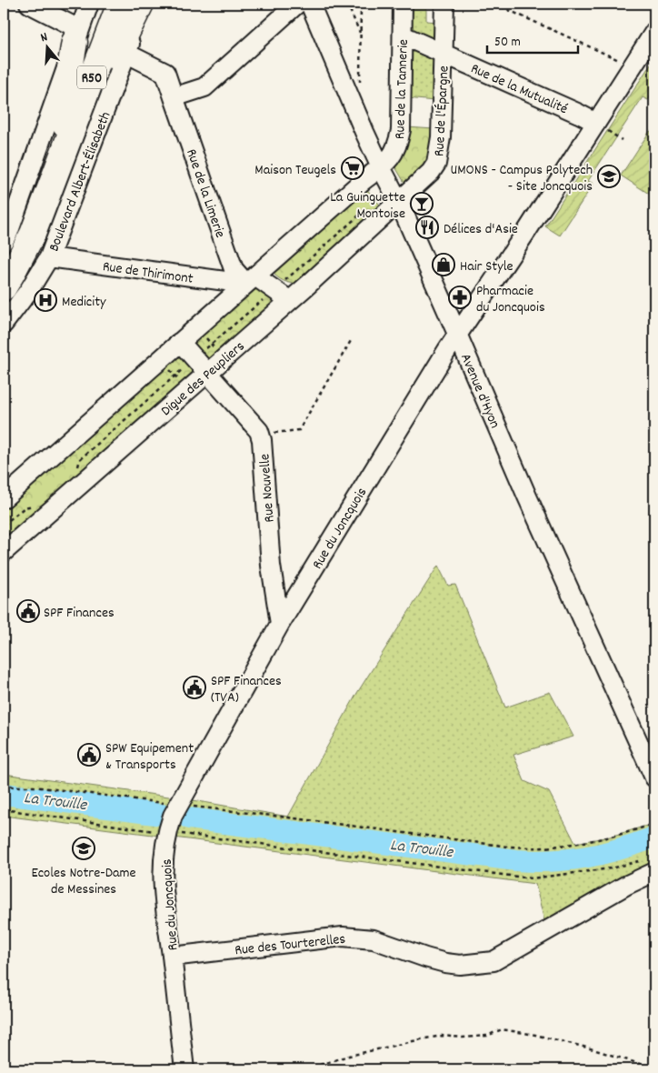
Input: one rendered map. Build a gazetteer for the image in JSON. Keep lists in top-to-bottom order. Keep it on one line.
{"streets":{"highway":["R50","Boulevard Albert-Élisabeth"],"street":["Rue de la Mutualité","Rue de la Tannerie","Rue de l'Épargne","Rue de la Limerie","Rue de Thirimont","Digue des Peupliers","Avenue d'Hyon","Rue Nouvelle","Rue du Joncquois","Rue des Tourterelles"]},"crossings":[["Rue de la Mutualité","Rue de la Tannerie"],["Rue de la Mutualité","Rue de l'Épargne"],["Rue de la Mutualité","Rue du Joncquois"],["Rue de la Tannerie","Avenue d'Hyon"],["Rue de l'Épargne","Digue des Peupliers"],["Rue de l'Épargne","Avenue d'Hyon"],["Boulevard Albert-Élisabeth","Rue de la Limerie"],["Boulevard Albert-Élisabeth","Rue de Thirimont"],["Rue de la Limerie","Rue de Thirimont"],["Digue des Peupliers","Avenue d'Hyon"],["Digue des Peupliers","Rue Nouvelle"],["Avenue d'Hyon","Rue du Joncquois"],["Rue Nouvelle","Rue du Joncquois"],["Rue du Joncquois","Rue des Tourterelles"]],"water":["La Trouille"],"places":{"supermarket":["Maison Teugels"],"school or university":["UMONS - Campus Polytech - Site Joncquois","Ecoles Notre-Dame de Messines"],"bar":["La Guinguette Montoise"],"restaurant":["Délices d'Asie"],"shop":["Hair Style"],"pharmacy":["Pharmacie du Joncquois"],"hospital":["Medicity"],"public building":["SPF Finances","SPF Finances (TVA)","SPW Equipement & Transports"]},"scale_bar":"50 m","north":"top"}
